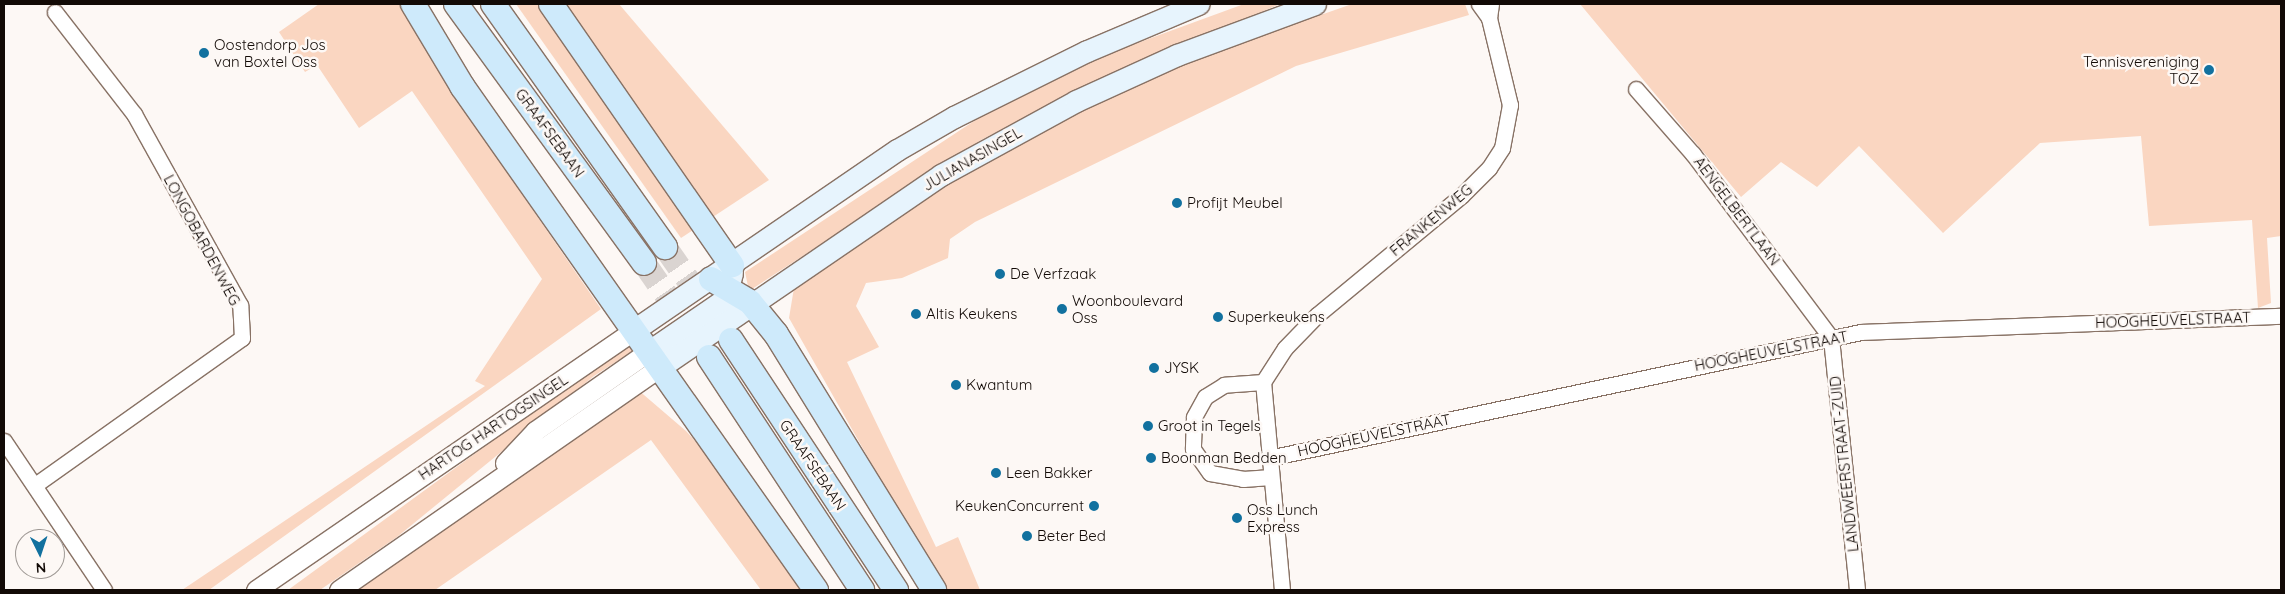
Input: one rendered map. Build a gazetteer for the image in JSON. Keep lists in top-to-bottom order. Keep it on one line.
{"streets":{"main road":["GRAAFSEBAAN","JULIANASINGEL","HARTOG HARTOGSINGEL"],"street":["AENGELBERTLAAN","FRANKENWEG","LONGOBARDENWEG","HOOGHEUVELSTRAAT","LANDWEERSTRAAT-ZUID"]},"crossings":[["AENGELBERTLAAN","HOOGHEUVELSTRAAT"],["AENGELBERTLAAN","LANDWEERSTRAAT-ZUID"],["HOOGHEUVELSTRAAT","LANDWEERSTRAAT-ZUID"]],"places":["Oostendorp Jos van Boxtel Oss","Tennisvereniging TOZ","Profijt Meubel","De Verfzaak","Woonboulevard Oss","Altis Keukens","Superkeukens","JYSK","Kwantum","Groot in Tegels","Boonman Bedden","Leen Bakker","KeukenConcurrent","Oss Lunch Express","Beter Bed"],"north":"bottom"}
